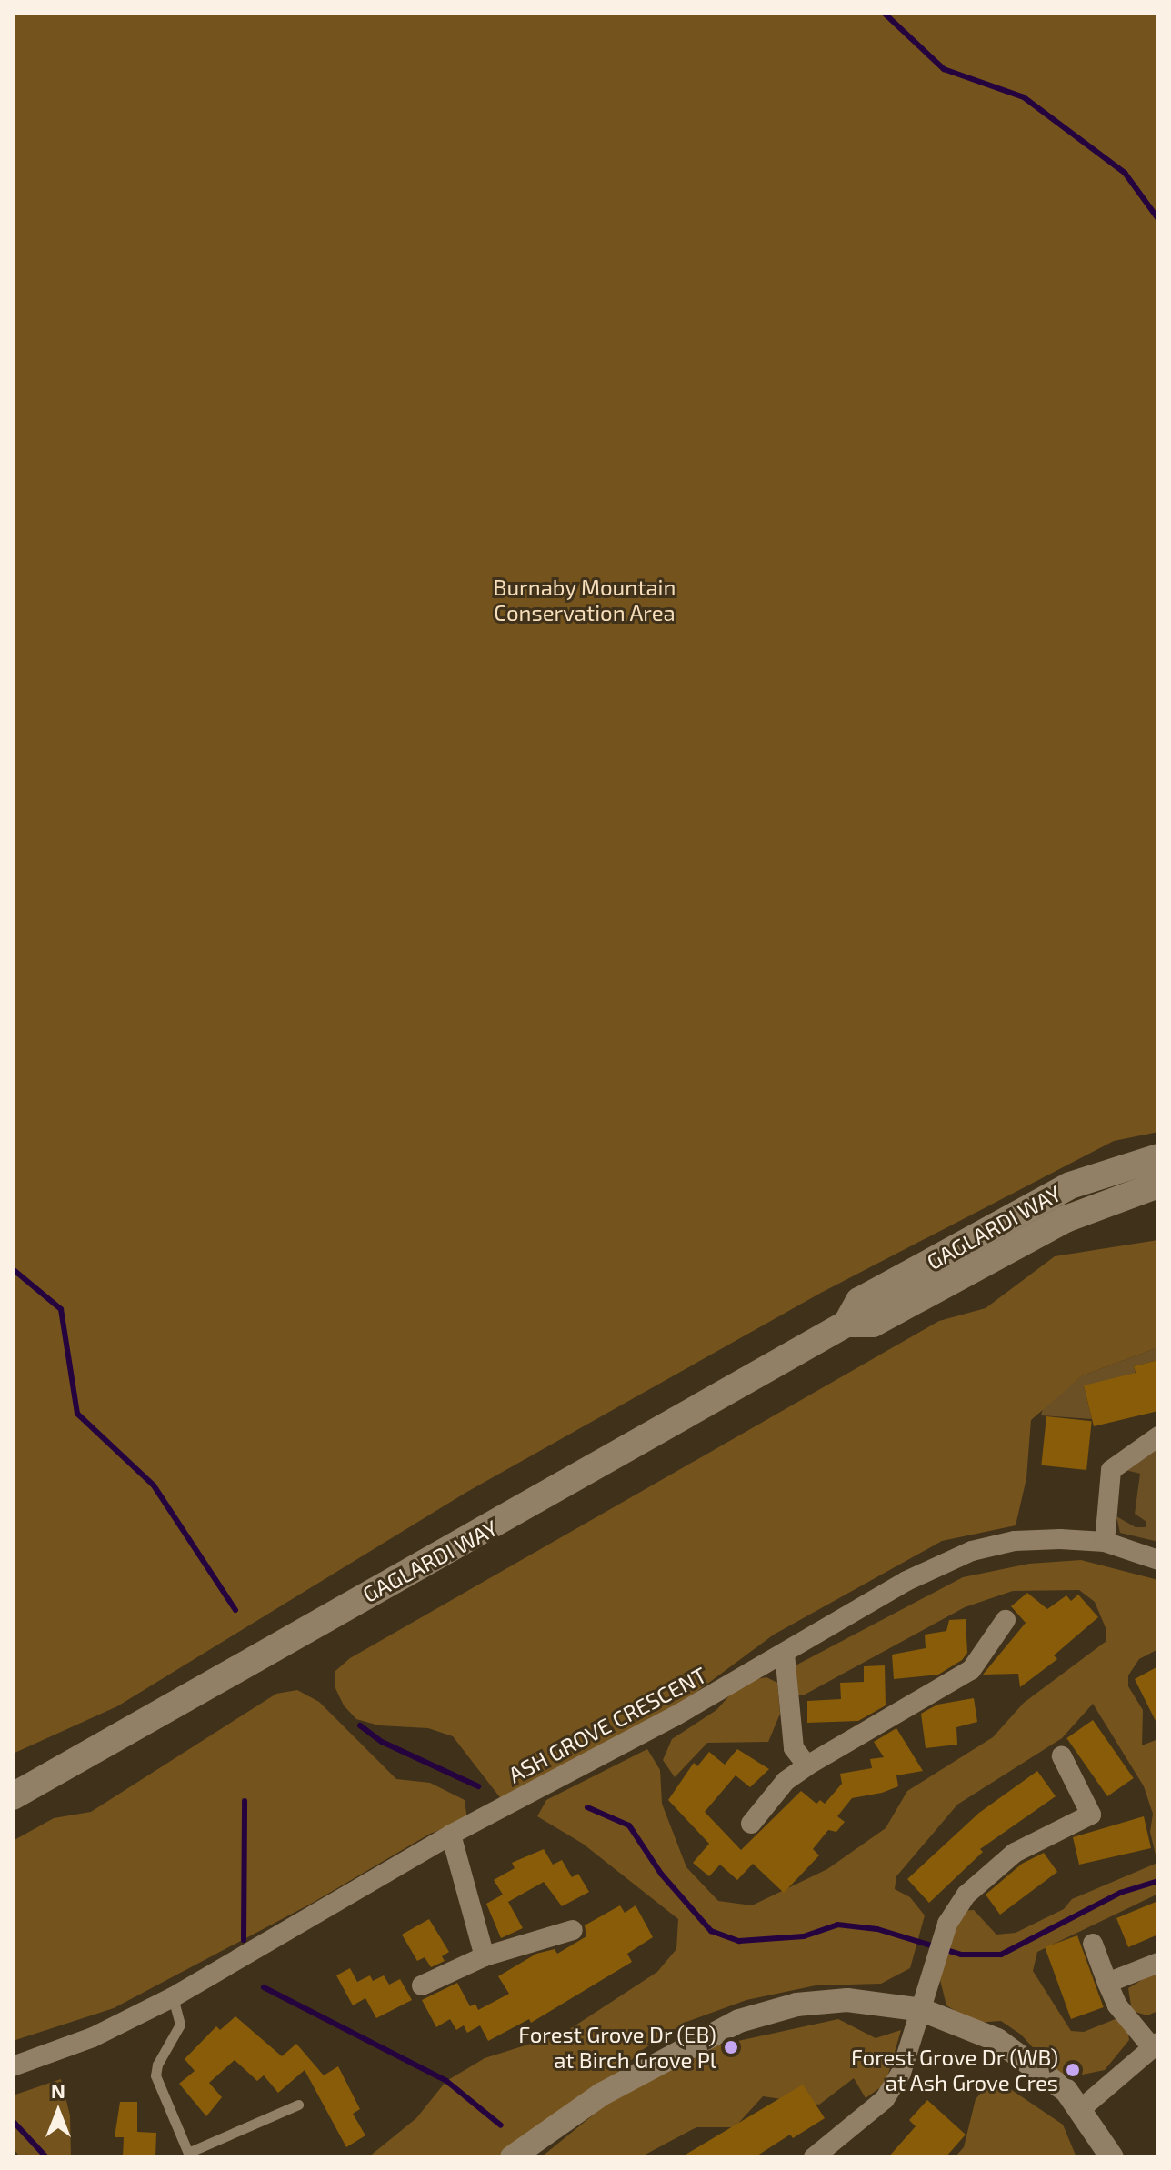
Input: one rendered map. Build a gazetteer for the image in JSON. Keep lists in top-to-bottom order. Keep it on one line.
{"streets":{"main road":["GAGLARDI WAY"],"street":["ASH GROVE CRESCENT"]},"parks":["Burnaby Mountain Conservation Area"],"places":["Forest Grove Dr (EB) at Birch Grove Pl","Forest Grove Dr (WB) at Ash Grove Cres"],"north":"top"}
